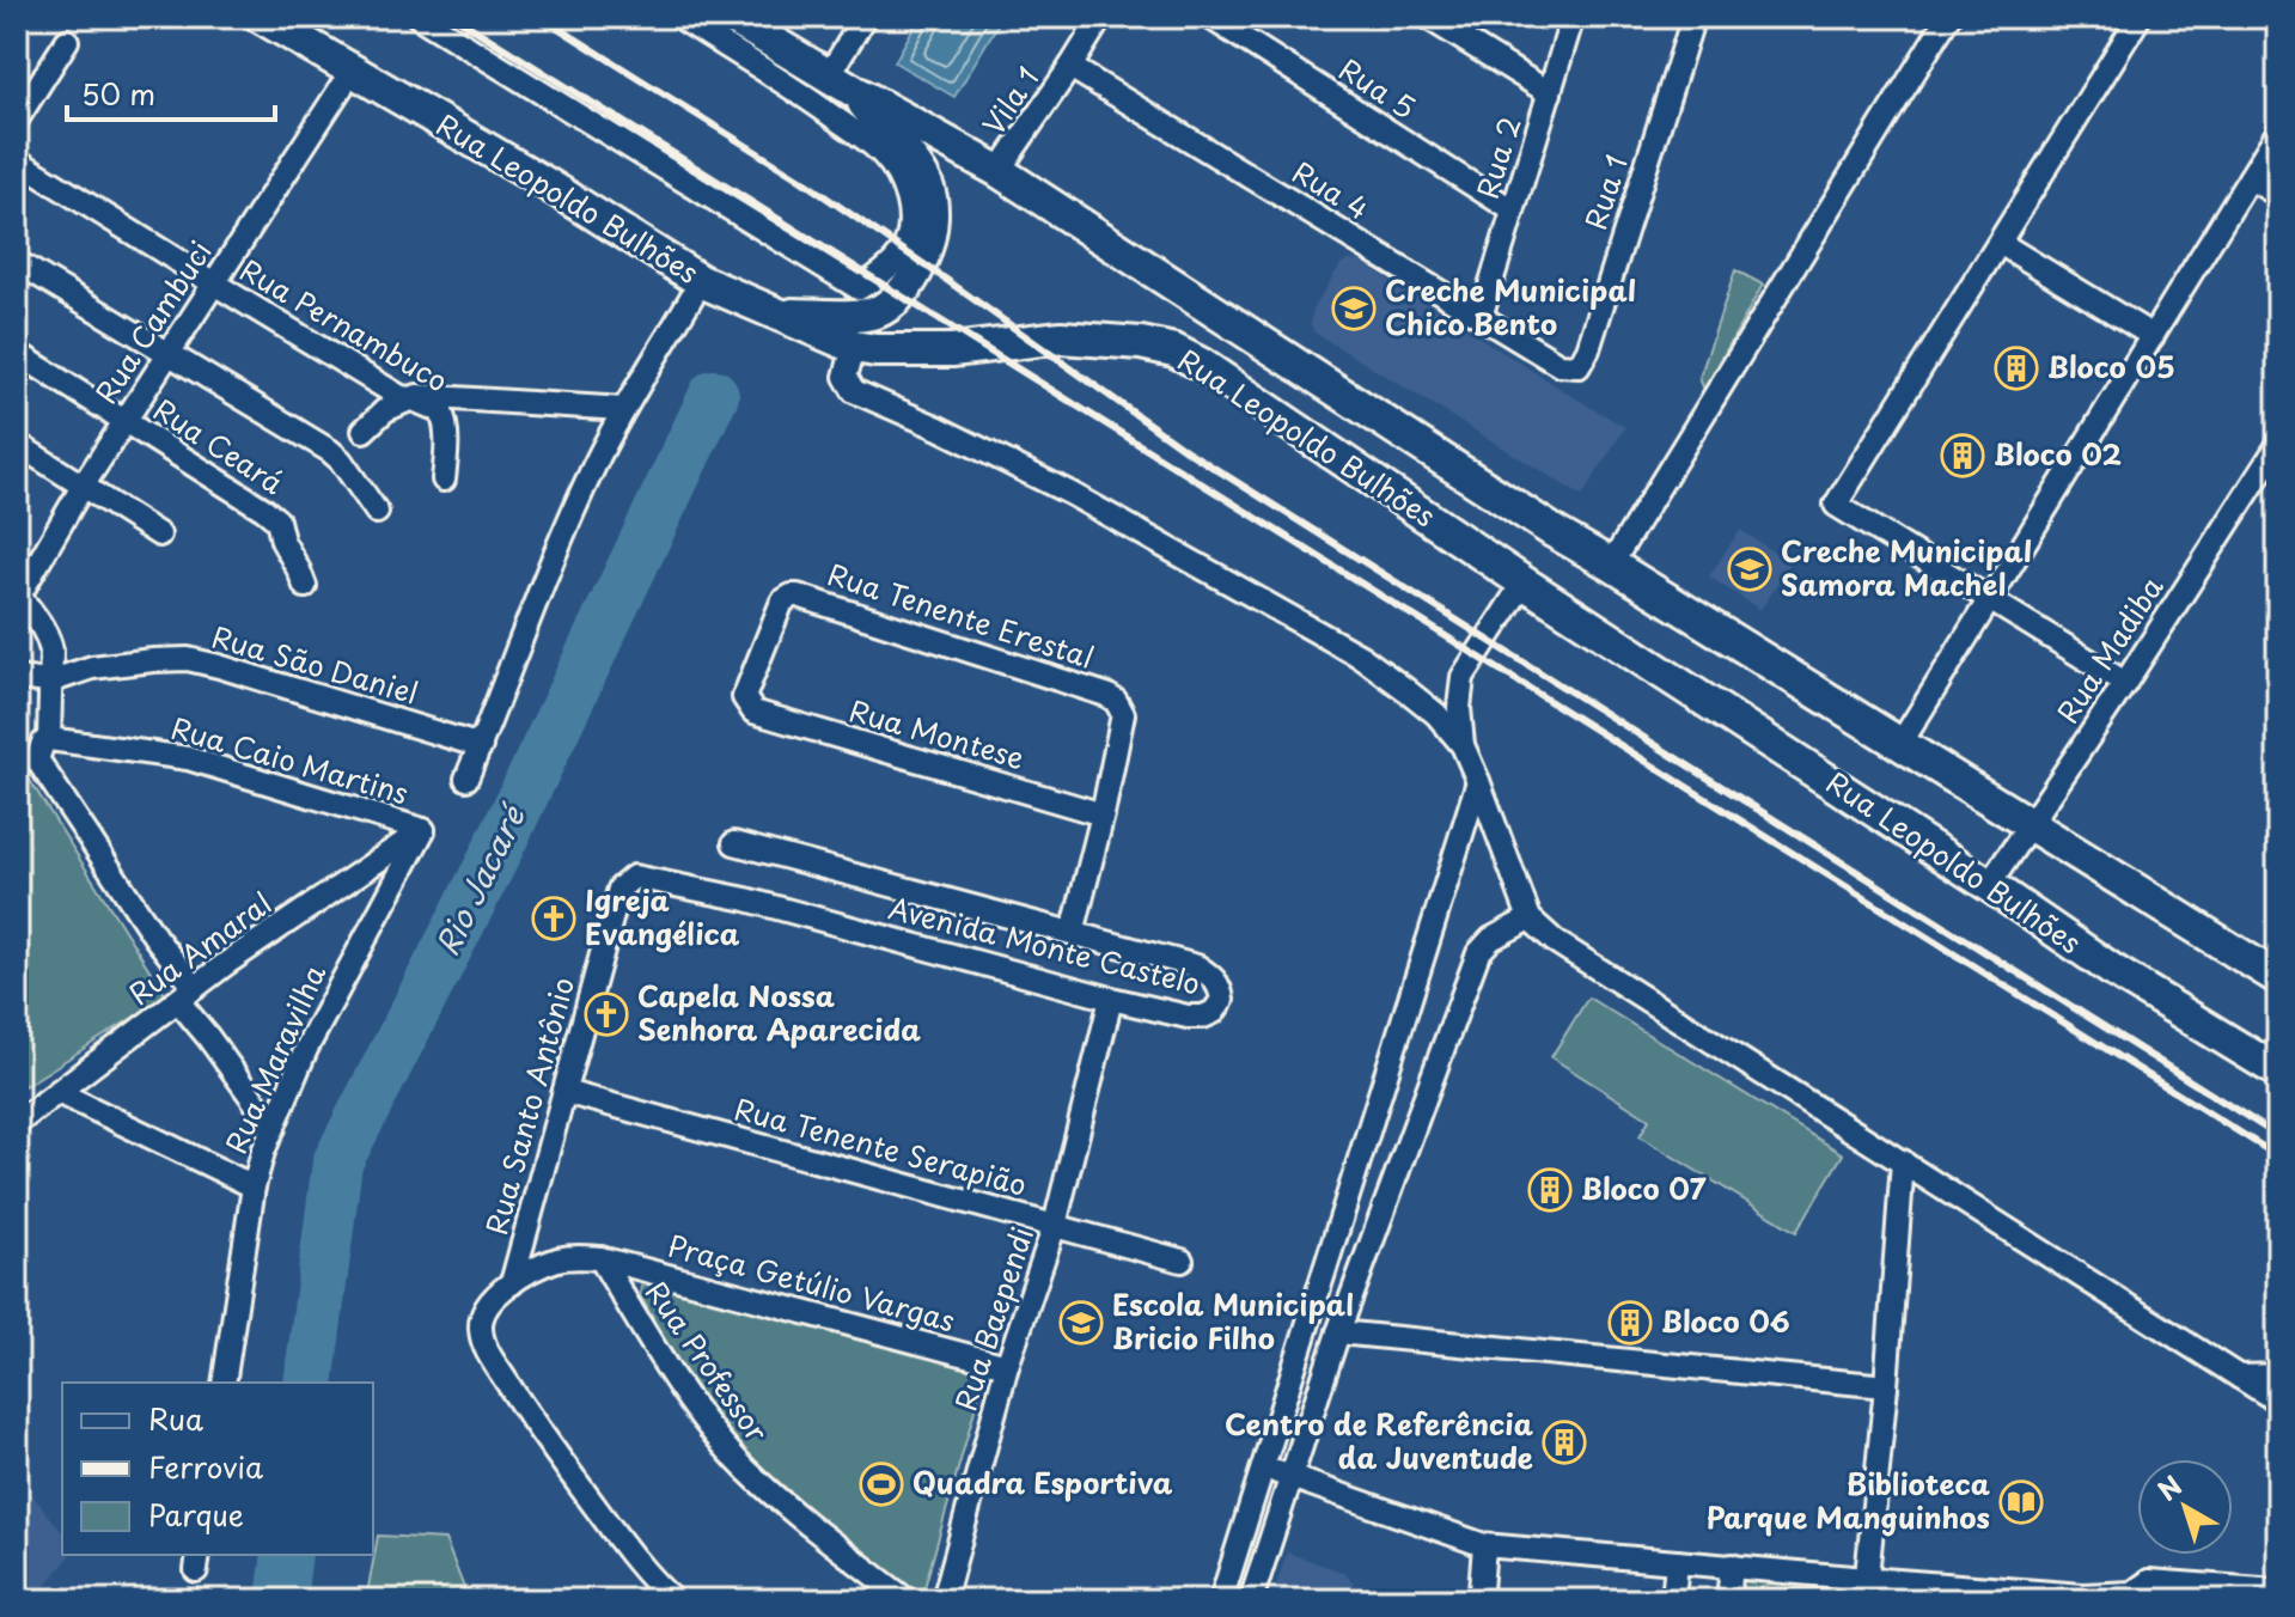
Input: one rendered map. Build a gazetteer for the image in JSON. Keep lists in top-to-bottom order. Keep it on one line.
{"streets":{"main road":["Rua Leopoldo Bulhões"],"street":["Rua 5","Vila 1","Rua 2","Rua 4","Rua 1","Rua Cambuci","Rua Pernambuco","Rua Ceará","Rua Tenente Erestal","Rua Madiba","Rua São Daniel","Rua Montese","Rua Caio Martins","Avenida Monte Castelo","Rua Amaral","Rua Maravilha","Rua Santo Antônio","Rua Tenente Serapião","Praça Getúlio Vargas","Rua Baependi","Rua Professor"]},"crossings":[["Rua 5","Rua 2"],["Vila 1","Rua 4"],["Vila 1","Rua Leopoldo Bulhões"],["Rua 2","Rua 4"],["Rua 4","Rua 1"],["Rua Leopoldo Bulhões","Rua Madiba"],["Rua Cambuci","Rua Pernambuco"],["Rua Cambuci","Rua Ceará"],["Rua Tenente Erestal","Rua Montese"],["Rua Caio Martins","Rua Amaral"],["Rua Caio Martins","Rua Maravilha"],["Avenida Monte Castelo","Rua Santo Antônio"],["Avenida Monte Castelo","Rua Baependi"],["Rua Amaral","Rua Maravilha"],["Rua Santo Antônio","Rua Tenente Serapião"],["Rua Santo Antônio","Praça Getúlio Vargas"],["Rua Santo Antônio","Rua Professor"],["Rua Tenente Serapião","Rua Baependi"],["Praça Getúlio Vargas","Rua Baependi"],["Praça Getúlio Vargas","Rua Professor"]],"water":["Rio Jacaré"],"places":{"school or university":["Creche Municipal Chico Bento","Creche Municipal Samora Machel","Escola Municipal Bricio Filho"],"building":["Bloco 05","Bloco 02","Bloco 07","Bloco 06","Centro de Referência da Juventude"],"church":["Igreja Evangélica","Capela Nossa Senhora Aparecida"],"sports":["Quadra Esportiva"],"library":["Biblioteca Parque Manguinhos"]},"legend":["Rua","Ferrovia","Parque"],"scale_bar":"50 m","north":"top left"}
